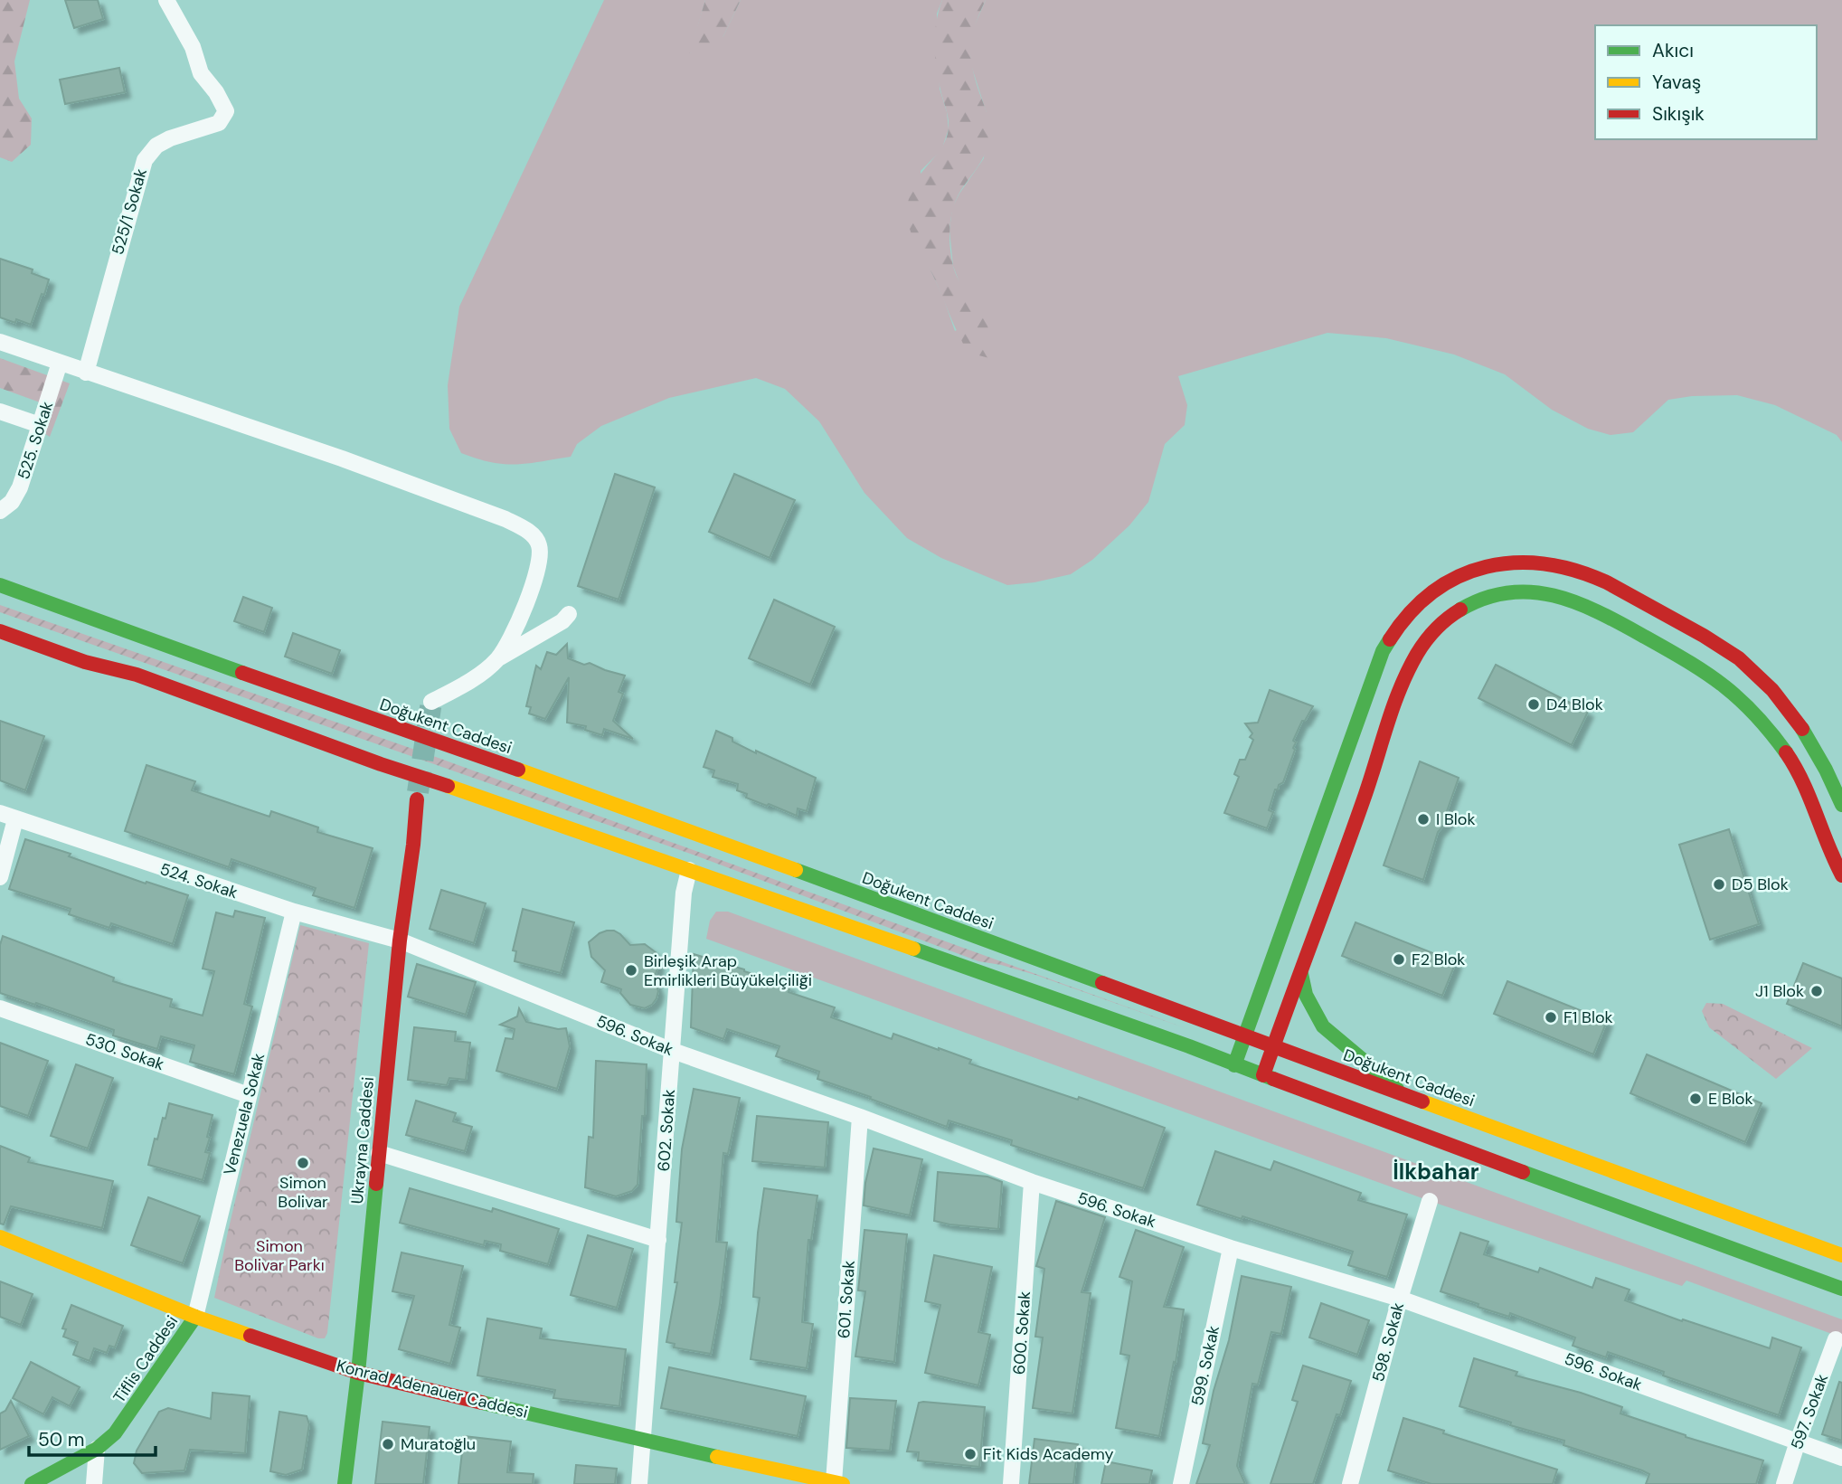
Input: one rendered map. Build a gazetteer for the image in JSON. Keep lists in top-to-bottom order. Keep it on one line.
{"streets":{"main road":["Doğukent Caddesi","Ukrayna Caddesi","Tiflis Caddesi","Konrad Adenauer Caddesi"],"street":["525/1 Sokak","525. Sokak","524. Sokak","596. Sokak","530. Sokak","Venezuela Sokak","602. Sokak","601. Sokak","600. Sokak","598. Sokak","599. Sokak","597. Sokak"]},"crossings":[["524. Sokak","596. Sokak"],["524. Sokak","Venezuela Sokak"],["524. Sokak","Ukrayna Caddesi"],["596. Sokak","602. Sokak"],["596. Sokak","Ukrayna Caddesi"],["596. Sokak","601. Sokak"],["596. Sokak","600. Sokak"],["596. Sokak","598. Sokak"],["596. Sokak","599. Sokak"],["596. Sokak","597. Sokak"],["530. Sokak","Venezuela Sokak"],["Venezuela Sokak","Tiflis Caddesi"],["Venezuela Sokak","Konrad Adenauer Caddesi"],["602. Sokak","Konrad Adenauer Caddesi"],["Ukrayna Caddesi","Konrad Adenauer Caddesi"],["601. Sokak","Konrad Adenauer Caddesi"],["Tiflis Caddesi","Konrad Adenauer Caddesi"]],"districts":["İlkbahar"],"parks":["Simon Bolivar Parkı"],"places":["D4 Blok","I Blok","D5 Blok","F2 Blok","Birleşik Arap Emirlikleri Büyükelçiliği","J1 Blok","F1 Blok","E Blok","Simon Bolivar","Muratoğlu","Fit Kids Academy"],"legend":["Akıcı","Yavaş","Sıkışık"],"scale_bar":"50 m"}
